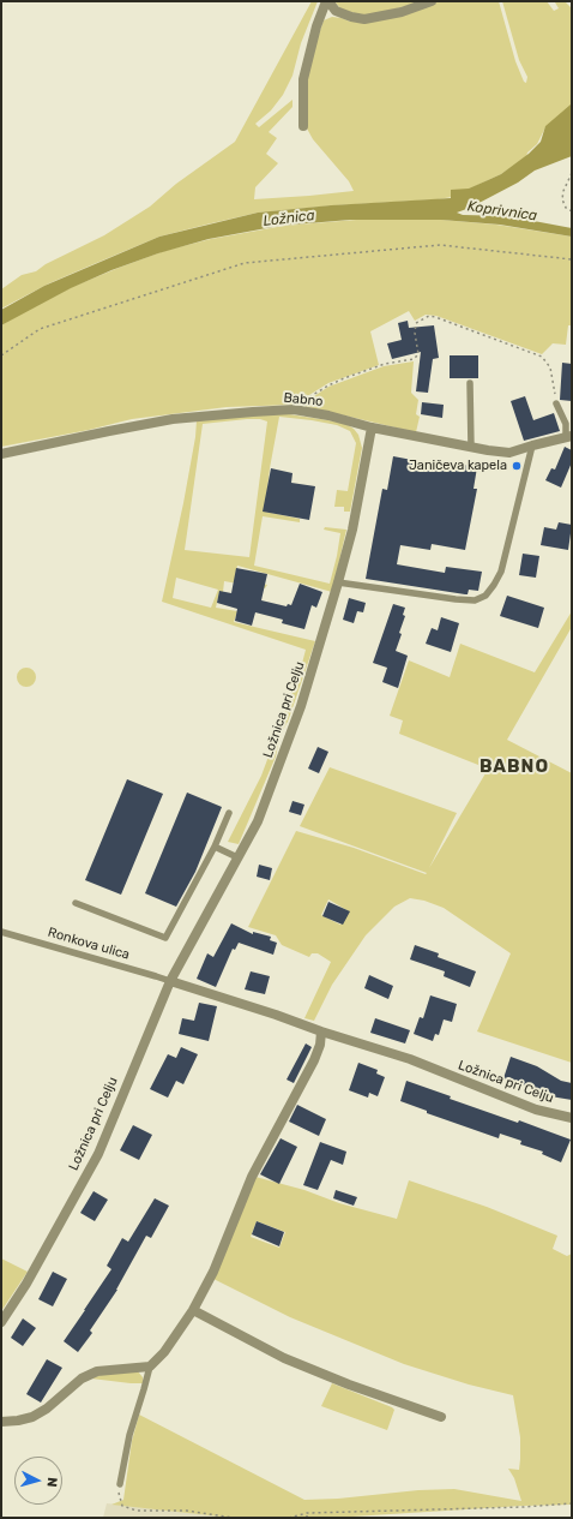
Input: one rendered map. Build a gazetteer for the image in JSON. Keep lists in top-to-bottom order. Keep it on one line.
{"streets":{"street":["Babno","Ložnica pri Celju"],"lane":["Ronkova ulica"]},"crossings":[["Babno","Ložnica pri Celju"],["Ložnica pri Celju","Ronkova ulica"]],"districts":["BABNO"],"water":["Koprivnica","Ložnica"],"places":["Janičeva kapela"],"north":"right"}
